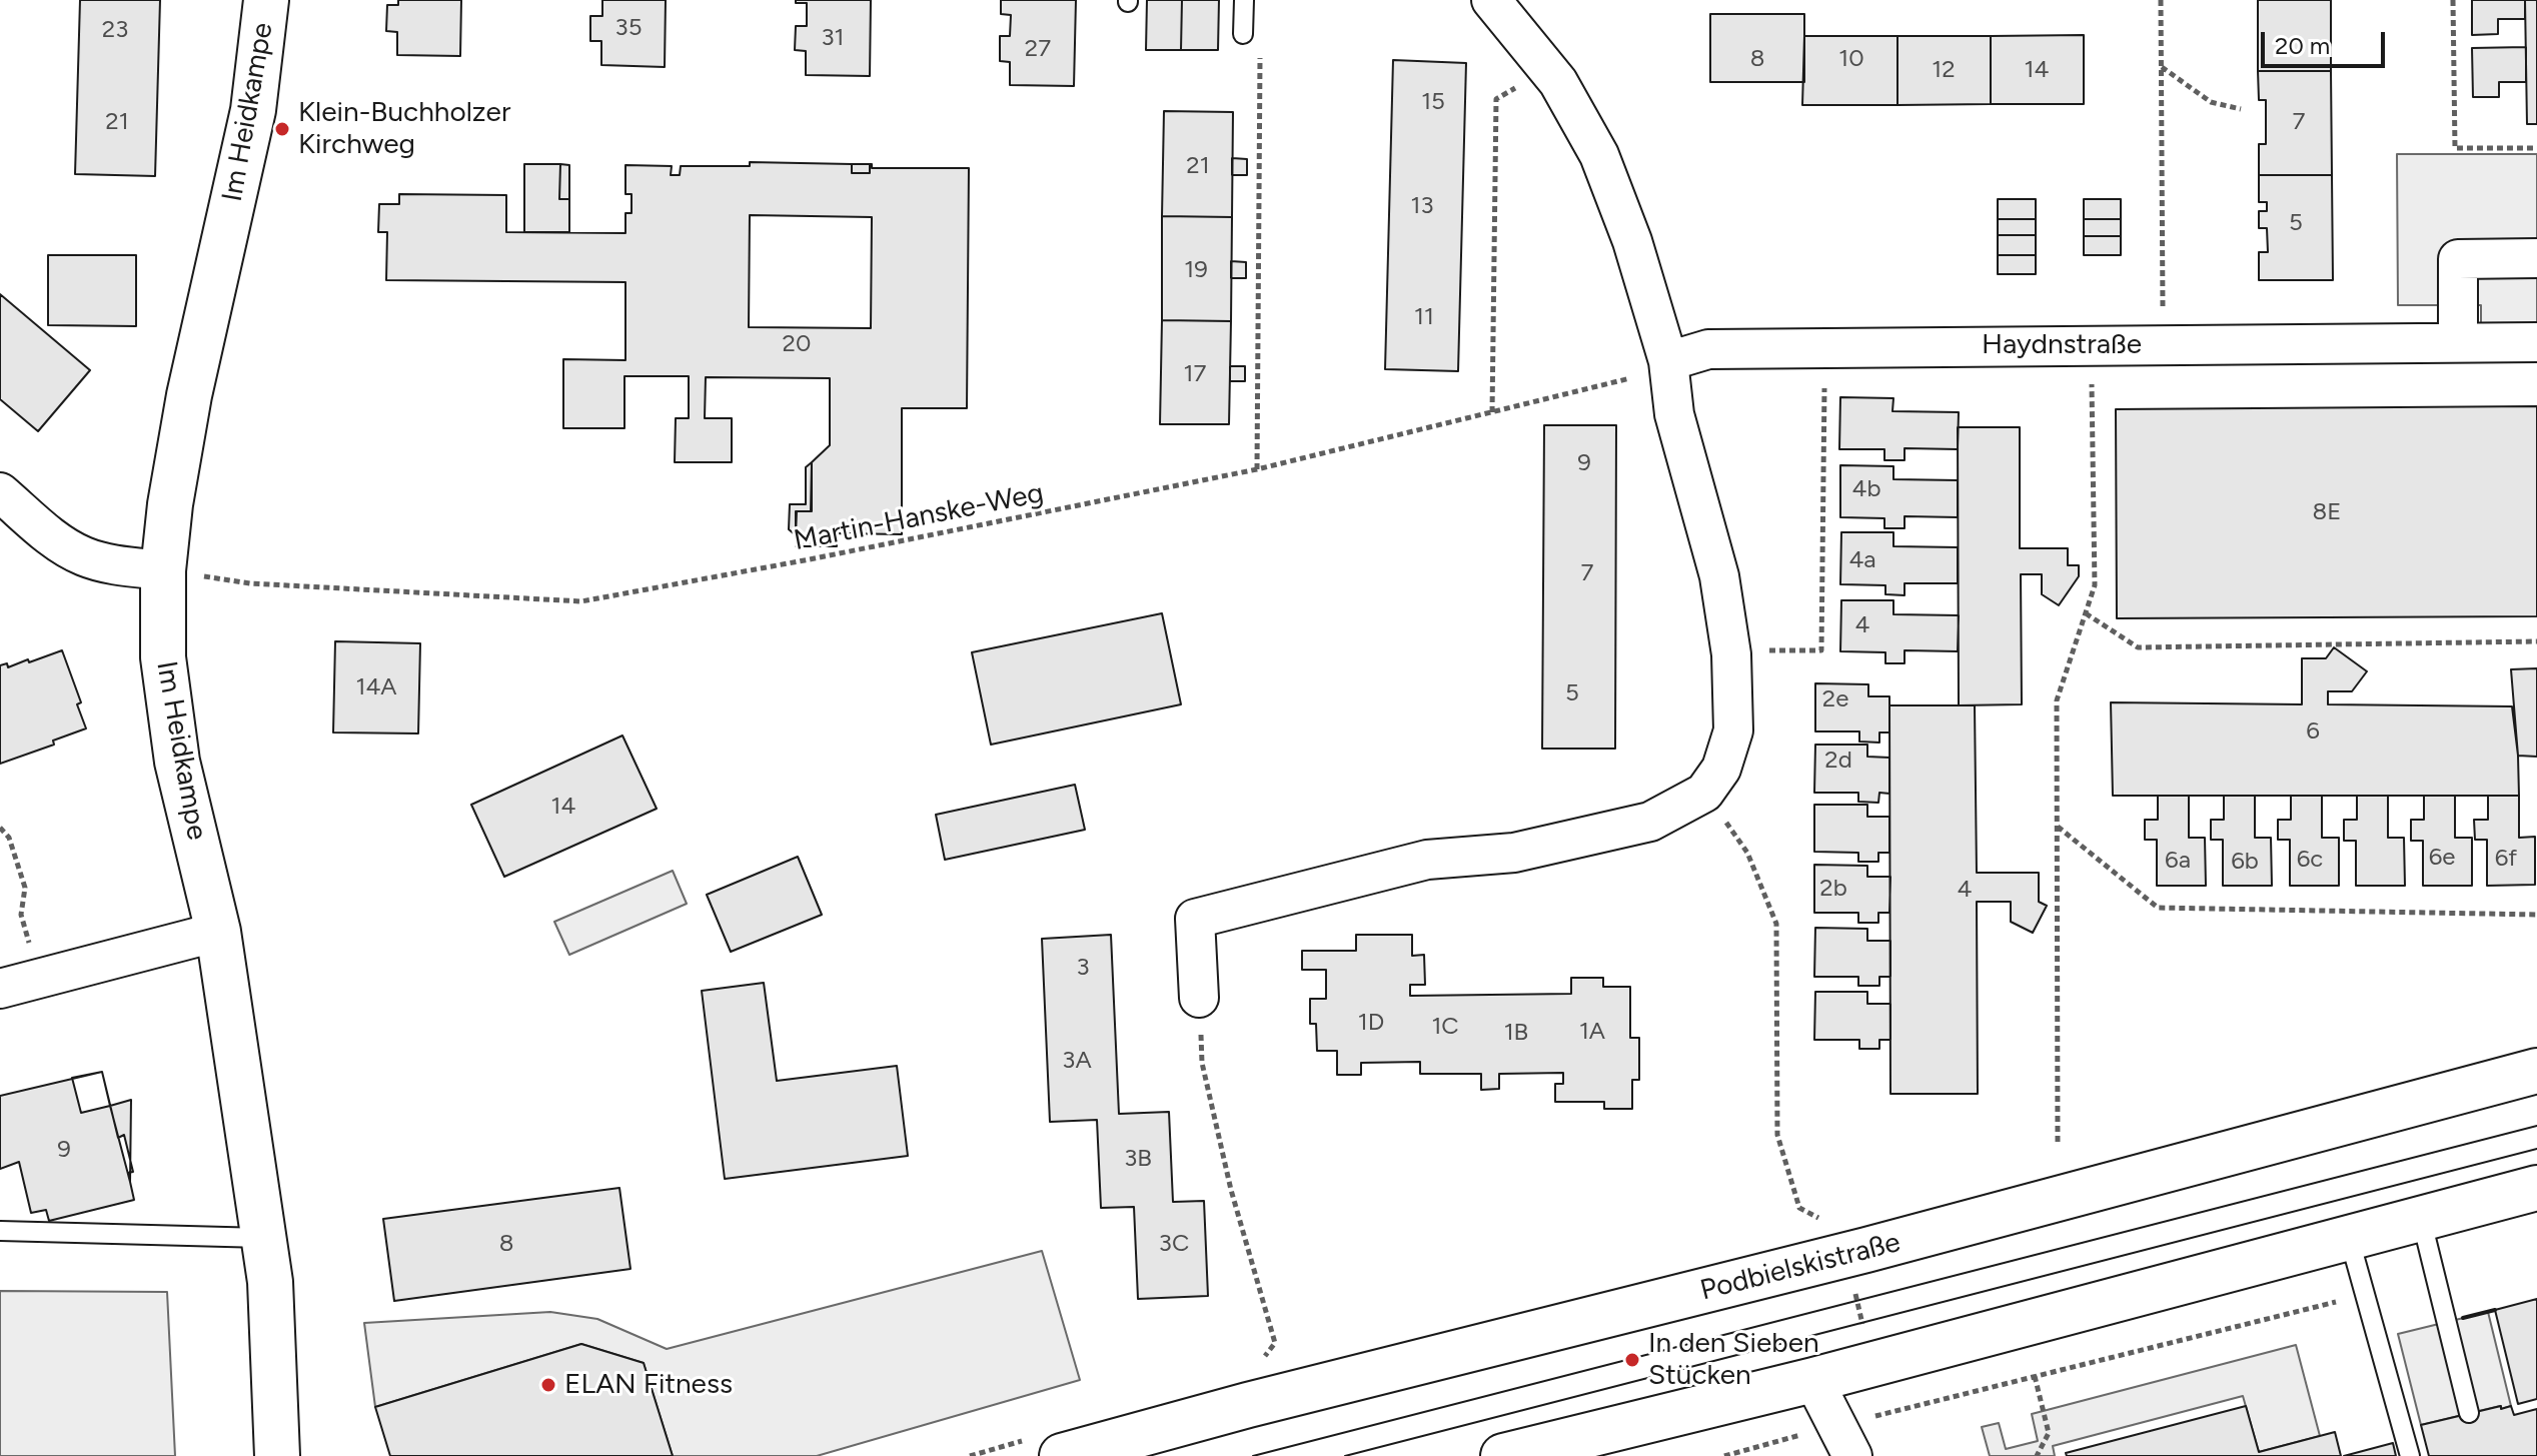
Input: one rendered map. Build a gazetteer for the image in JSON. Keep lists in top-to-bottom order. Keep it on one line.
{"streets":{"main road":["Im Heidkampe","Podbielskistraße"],"street":["Haydnstraße"],"path":["Martin-Hanske-Weg"]},"crossings":[["Im Heidkampe","Martin-Hanske-Weg"],["Haydnstraße","Martin-Hanske-Weg"]],"places":["Klein-Buchholzer Kirchweg","In den Sieben Stücken","ELAN Fitness"],"house_numbers":["35","23","31","27","8","10","12","14","15","21","7","21","13","5","19","11","20","17","9","4b","8E","4a","7","4","14A","5","2e","6","2d","14","6e","6f","6c","6a","6b","2b","4","3","1D","1C","1A","1B","3A","9","3B","8","3C"],"scale_bar":"20 m"}
